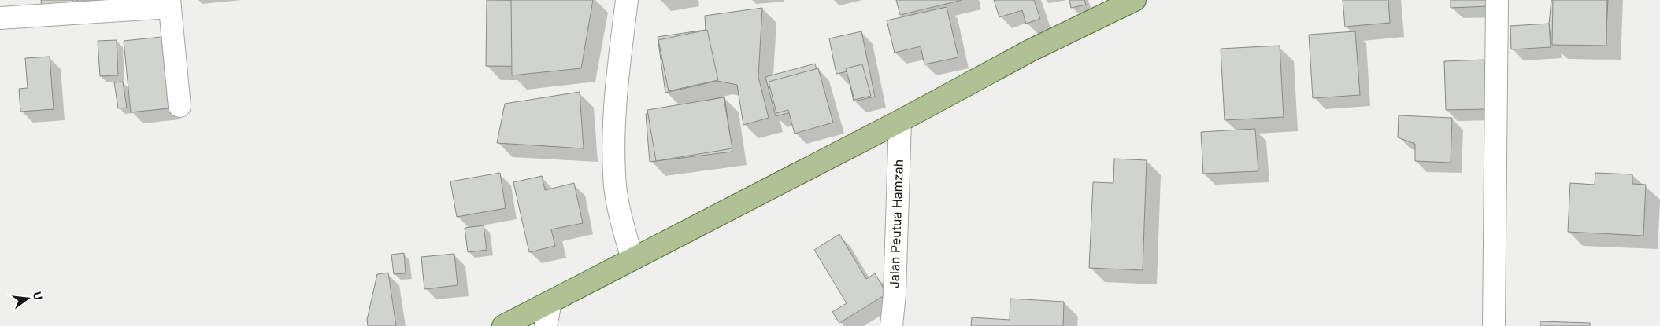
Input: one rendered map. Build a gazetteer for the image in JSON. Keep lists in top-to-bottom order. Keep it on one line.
{"streets":{"street":["Jalan Peutua Hamzah"]},"north":"right"}
